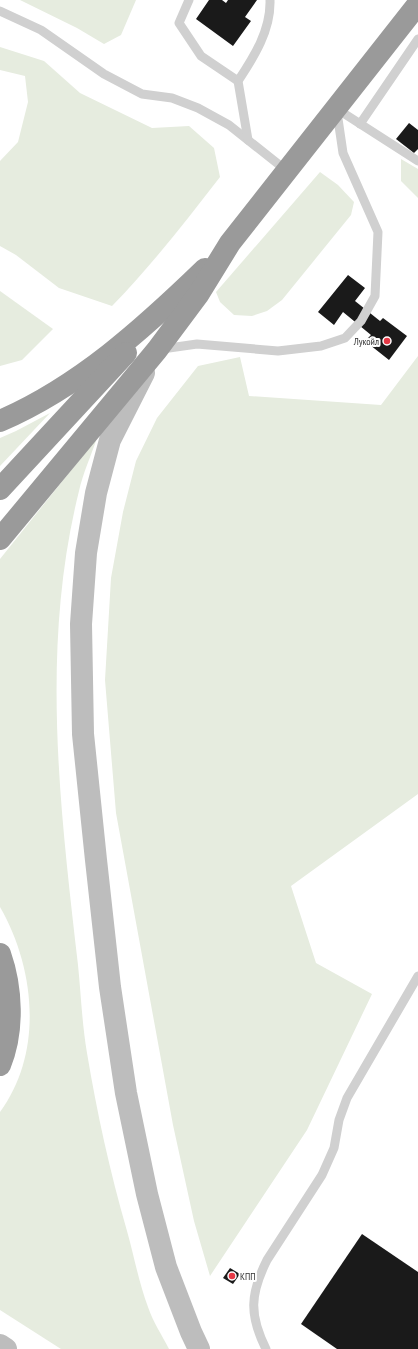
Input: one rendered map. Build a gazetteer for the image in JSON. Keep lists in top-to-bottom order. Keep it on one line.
{"places":["Лукойл","КПП"]}
